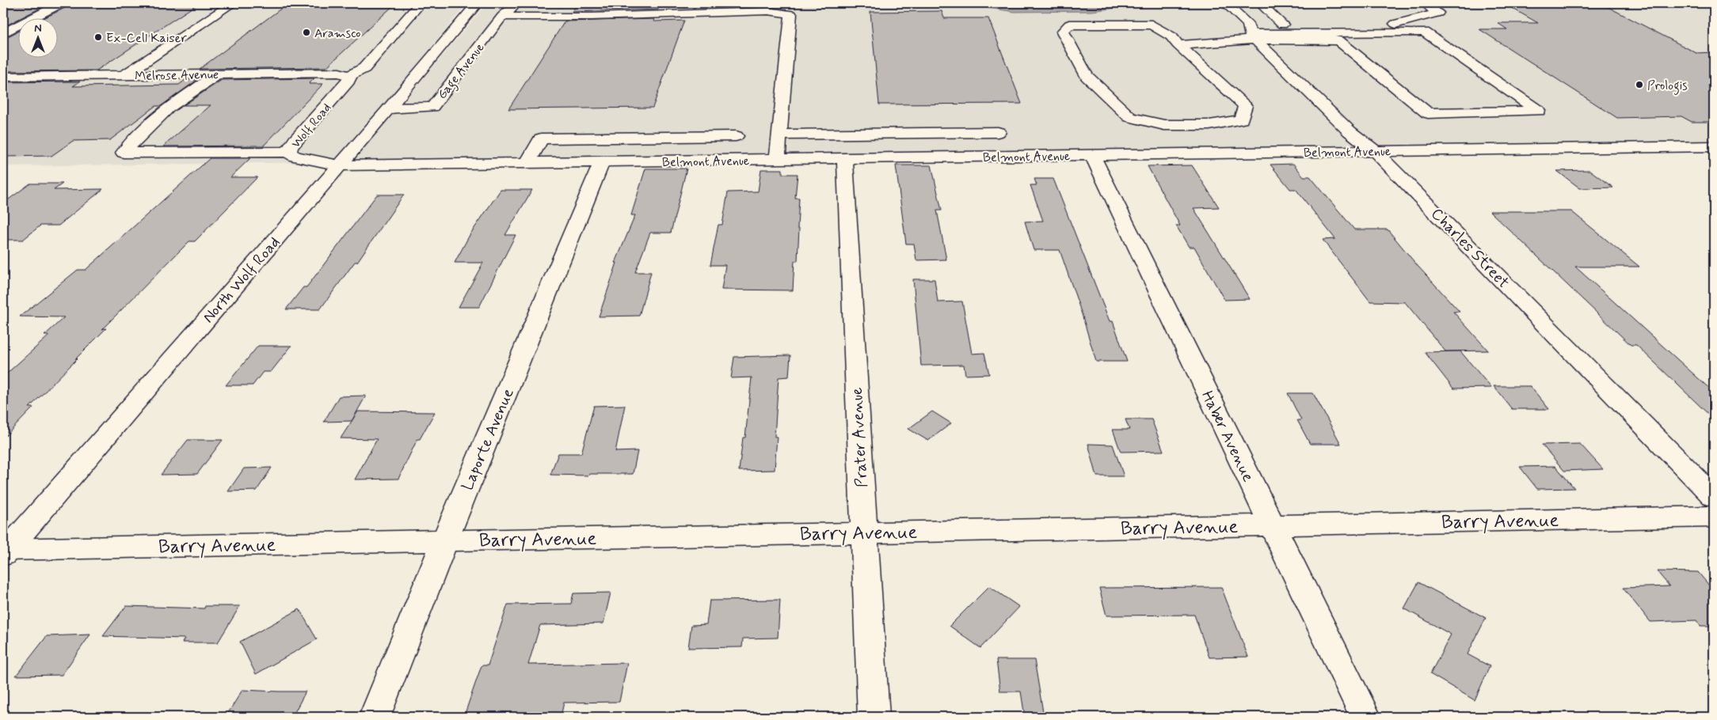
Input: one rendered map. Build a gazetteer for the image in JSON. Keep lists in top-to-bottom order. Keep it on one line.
{"streets":{"street":["Gage Avenue","Melrose Avenue","Wolf Road","Belmont Avenue","Charles Street","North Wolf Road","Haber Avenue","Prater Avenue","Laporte Avenue","Barry Avenue"]},"crossings":[["Gage Avenue","North Wolf Road"],["Melrose Avenue","Wolf Road"],["Wolf Road","Belmont Avenue"],["Wolf Road","North Wolf Road"],["Belmont Avenue","Charles Street"],["Belmont Avenue","North Wolf Road"],["Belmont Avenue","Haber Avenue"],["Belmont Avenue","Prater Avenue"],["Belmont Avenue","Laporte Avenue"],["North Wolf Road","Barry Avenue"],["Haber Avenue","Barry Avenue"],["Prater Avenue","Barry Avenue"],["Laporte Avenue","Barry Avenue"]],"places":["Aramsco","Ex-Cell Kaiser","Prologis"],"north":"top"}
